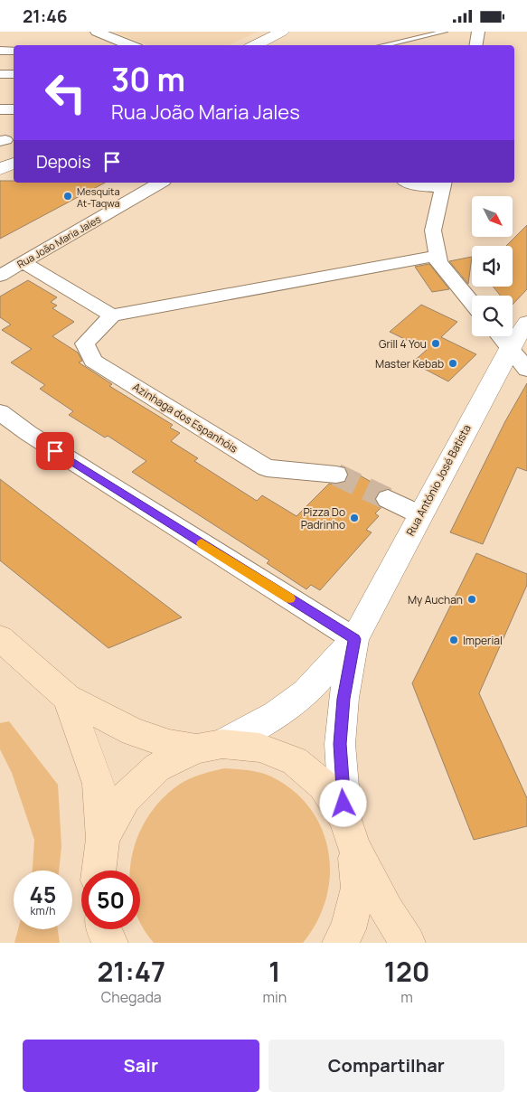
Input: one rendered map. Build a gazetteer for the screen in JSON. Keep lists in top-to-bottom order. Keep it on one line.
{"streets":{"main road":["Rua António José Batista"],"street":["Rua João Maria Jales","Azinhaga dos Espanhóis"]},"places":["Mesquita At-Taqwa","Grill 4 You","Master Kebab","Pizza Do Padrinho","My Auchan","Imperial"],"north":"bottom right","page":{"status":"21:46","turn":["30 m","Rua João Maria Jales"],"then":"Depois","speed":"45 km/h","limit":"50","eta":["21:47","Chegada","1","min","120","m"],"buttons":["Sair","Compartilhar"]}}
